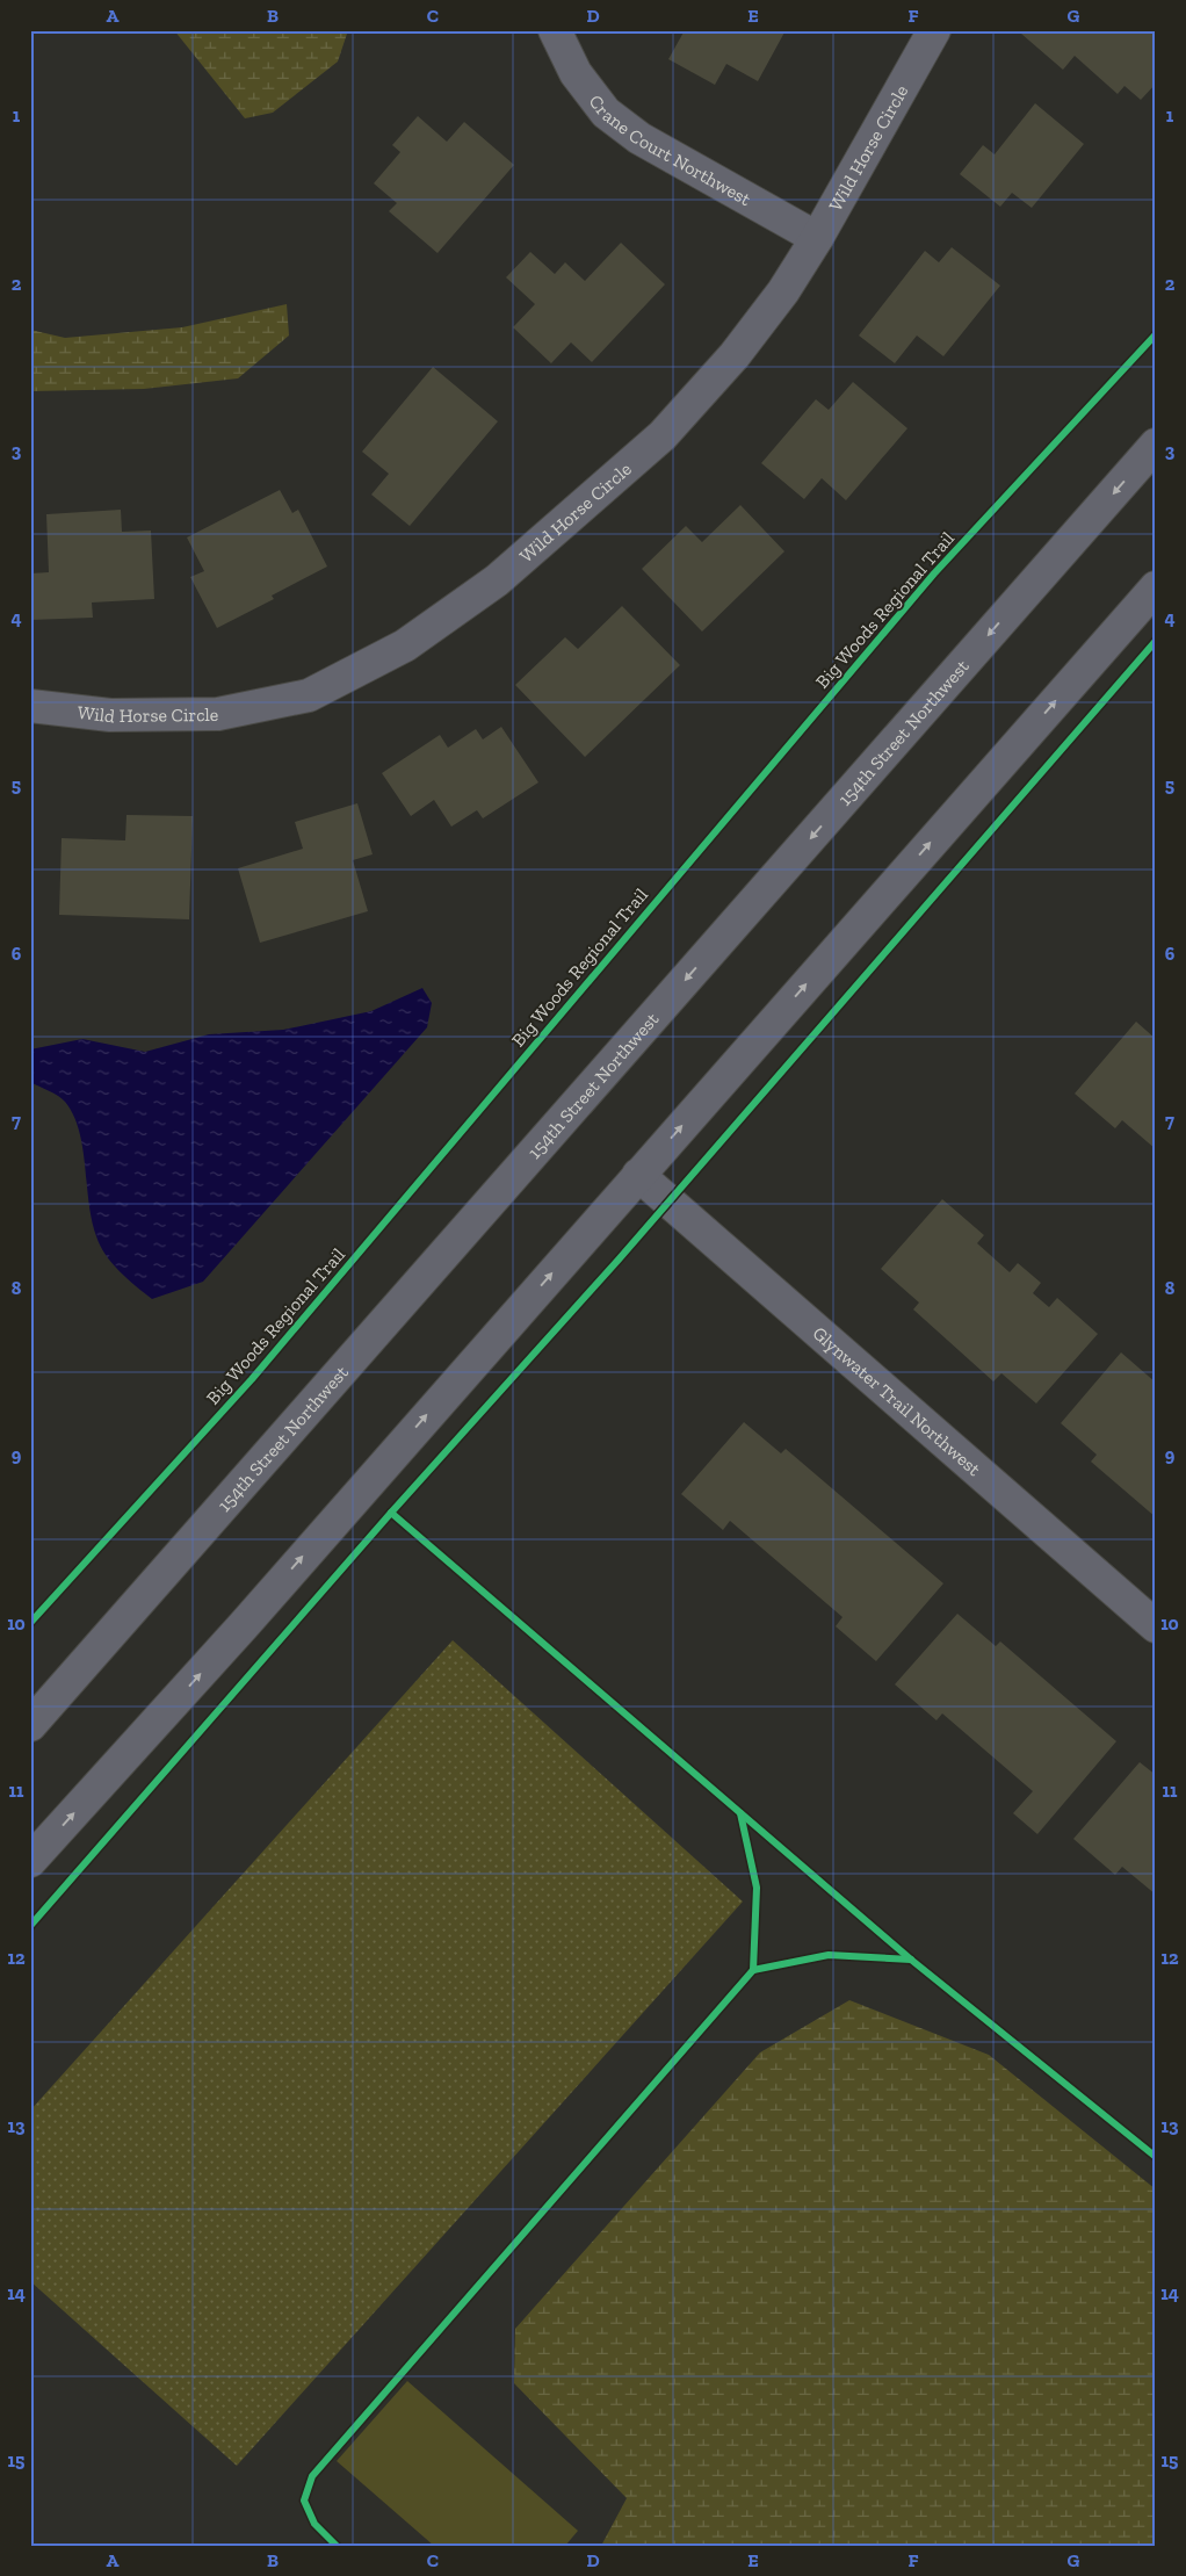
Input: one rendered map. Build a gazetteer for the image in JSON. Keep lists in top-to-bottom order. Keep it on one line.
{"streets":{"street":["Crane Court Northwest","Wild Horse Circle","154th Street Northwest","Glynwater Trail Northwest"],"cycle path":["Big Woods Regional Trail"]},"crossings":[["Crane Court Northwest","Wild Horse Circle"]],"grid":{"columns":["A","B","C","D","E","F","G"],"rows":["1","2","3","4","5","6","7","8","9","10","11","12","13","14","15"]}}
